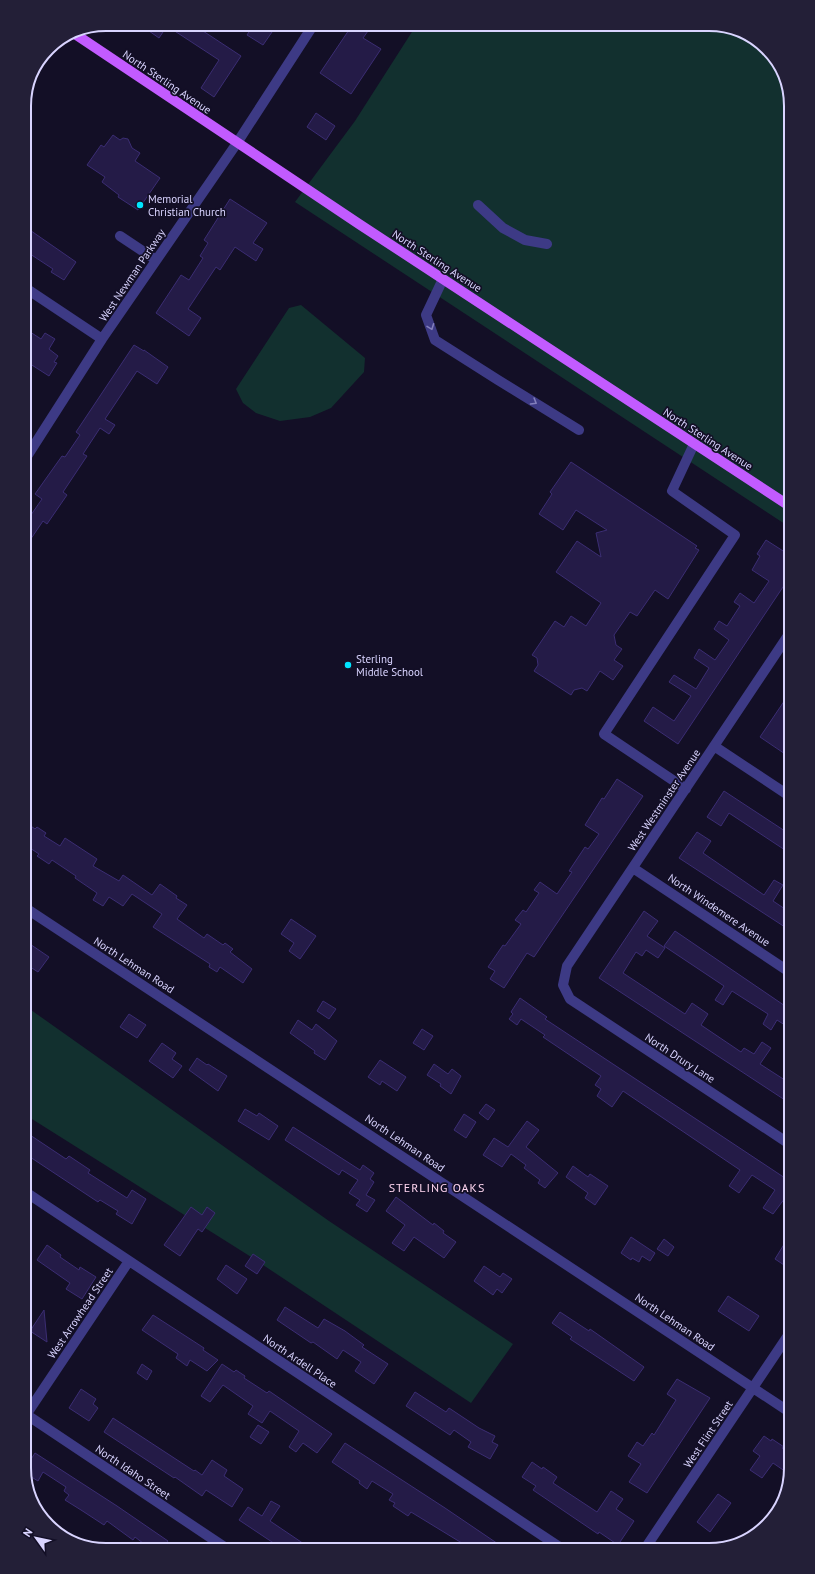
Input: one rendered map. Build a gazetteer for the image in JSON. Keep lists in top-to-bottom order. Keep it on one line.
{"streets":{"main road":["North Sterling Avenue"],"street":["West Newman Parkway","West Westminster Avenue","North Windemere Avenue","North Lehman Road","North Drury Lane","West Arrowhead Street","North Ardell Place","West Flint Street","North Idaho Street"]},"crossings":[["North Sterling Avenue","West Newman Parkway"],["West Westminster Avenue","North Windemere Avenue"],["West Westminster Avenue","North Drury Lane"],["North Lehman Road","West Flint Street"],["West Arrowhead Street","North Ardell Place"]],"districts":["STERLING OAKS"],"places":["Memorial Christian Church","Sterling Middle School"],"north":"top left"}
